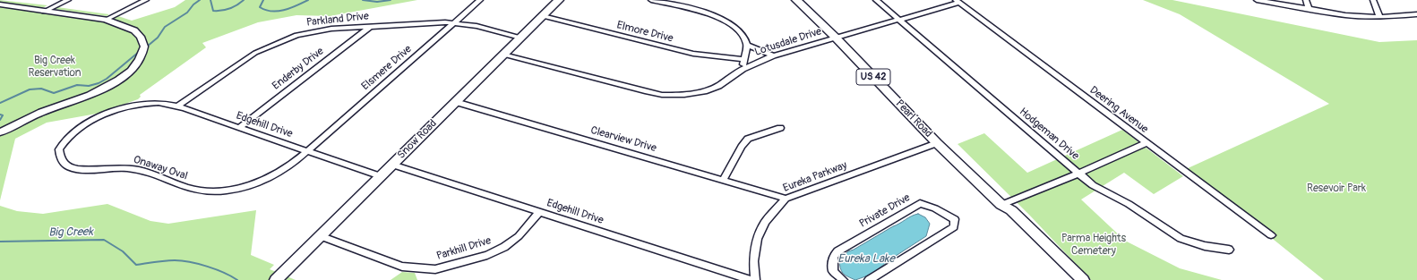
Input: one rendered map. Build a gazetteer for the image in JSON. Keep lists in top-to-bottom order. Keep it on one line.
{"streets":{"main road":["US 42","Pearl Road","Snow Road"],"street":["Parkland Drive","Elmore Drive","Lotusdale Drive","Elsmere Drive","Enderby Drive","Deering Avenue","Edgehill Drive","Hodgeman Drive","Clearview Drive","Onaway Oval","Eureka Parkway","Private Drive","Parkhill Drive"]},"crossings":[["Parkland Drive","Elsmere Drive"],["Parkland Drive","Enderby Drive"],["Parkland Drive","Edgehill Drive"],["Parkland Drive","Snow Road"],["Elmore Drive","Snow Road"],["Lotusdale Drive","Deering Avenue"],["Lotusdale Drive","Pearl Road"],["Lotusdale Drive","Hodgeman Drive"],["Lotusdale Drive","Snow Road"],["Elsmere Drive","Edgehill Drive"],["Elsmere Drive","Onaway Oval"],["Enderby Drive","Edgehill Drive"],["Pearl Road","Eureka Parkway"],["Edgehill Drive","Snow Road"],["Edgehill Drive","Onaway Oval"],["Edgehill Drive","Parkhill Drive"],["Snow Road","Clearview Drive"],["Snow Road","Parkhill Drive"],["Clearview Drive","Eureka Parkway"]],"water":["Big Creek","Eureka Lake"],"parks":["Big Creek Reservation","Resevoir Park","Parma Heights Cemetery"]}
